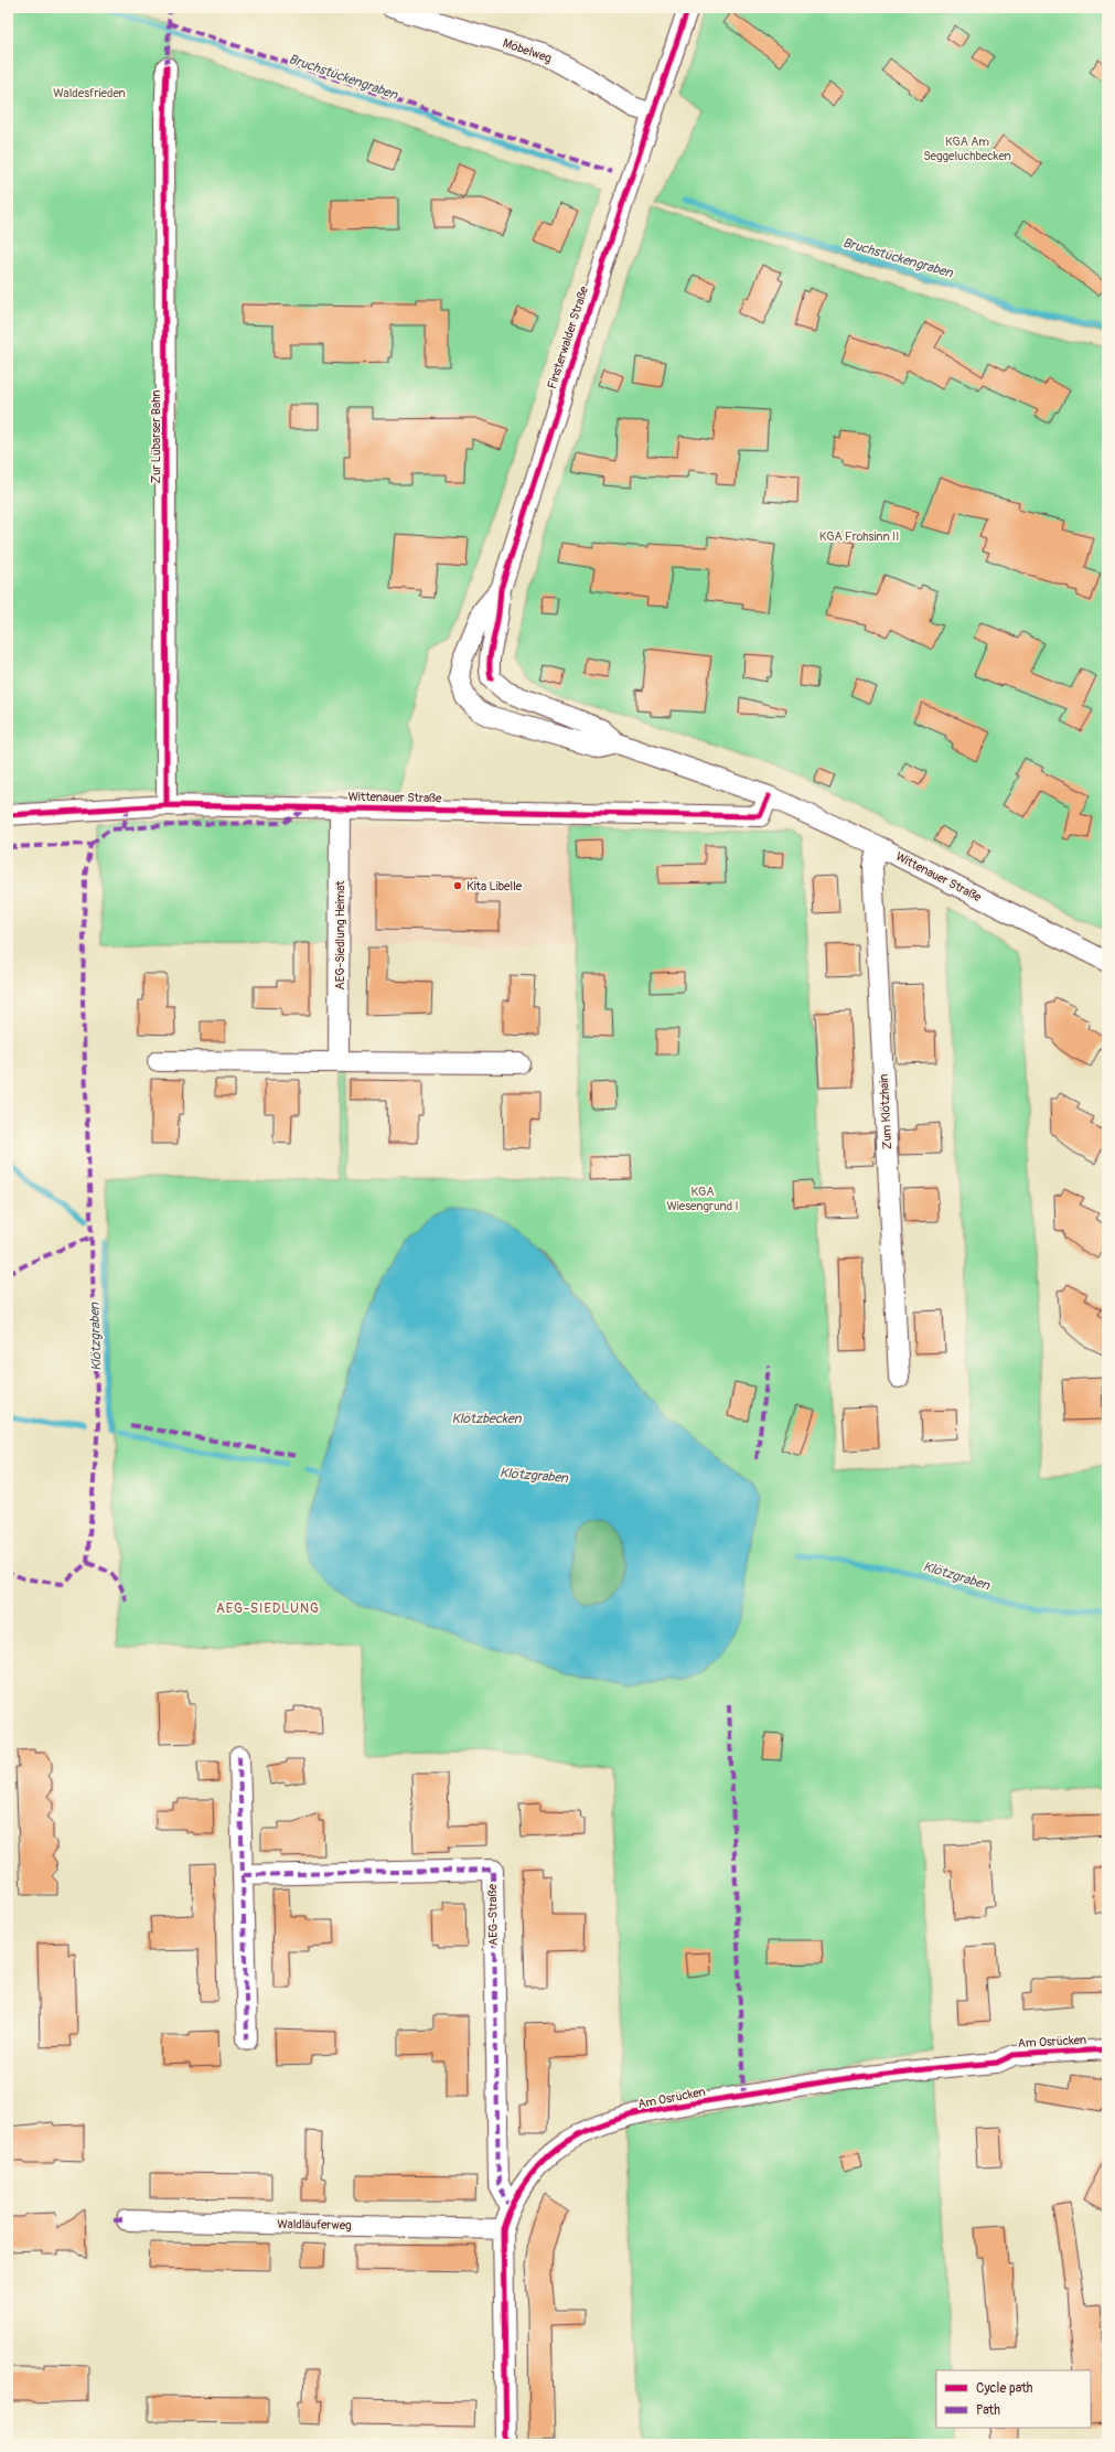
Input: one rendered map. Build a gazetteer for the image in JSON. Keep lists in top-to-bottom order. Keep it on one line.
{"streets":{"street":["Möbelweg","Finsterwalder Straße","Zur Lübarser Bahn","Wittenauer Straße","AEG-Siedlung Heimat","Zum Klötzhain","AEG-Straße","Am Osrücken","Waldläuferweg"]},"crossings":[["Möbelweg","Finsterwalder Straße"],["Finsterwalder Straße","Wittenauer Straße"],["Zur Lübarser Bahn","Wittenauer Straße"],["Wittenauer Straße","AEG-Siedlung Heimat"],["Wittenauer Straße","Zum Klötzhain"],["AEG-Straße","Am Osrücken"],["Am Osrücken","Waldläuferweg"]],"districts":["AEG-SIEDLUNG"],"water":["Bruchstückengraben","Klötzgraben","Klötzbecken"],"parks":["Waldesfrieden","KGA Am Seggeluchbecken","KGA Frohsinn II","KGA Wiesengrund I"],"places":["Kita Libelle"],"legend":["Cycle path","Path"]}
